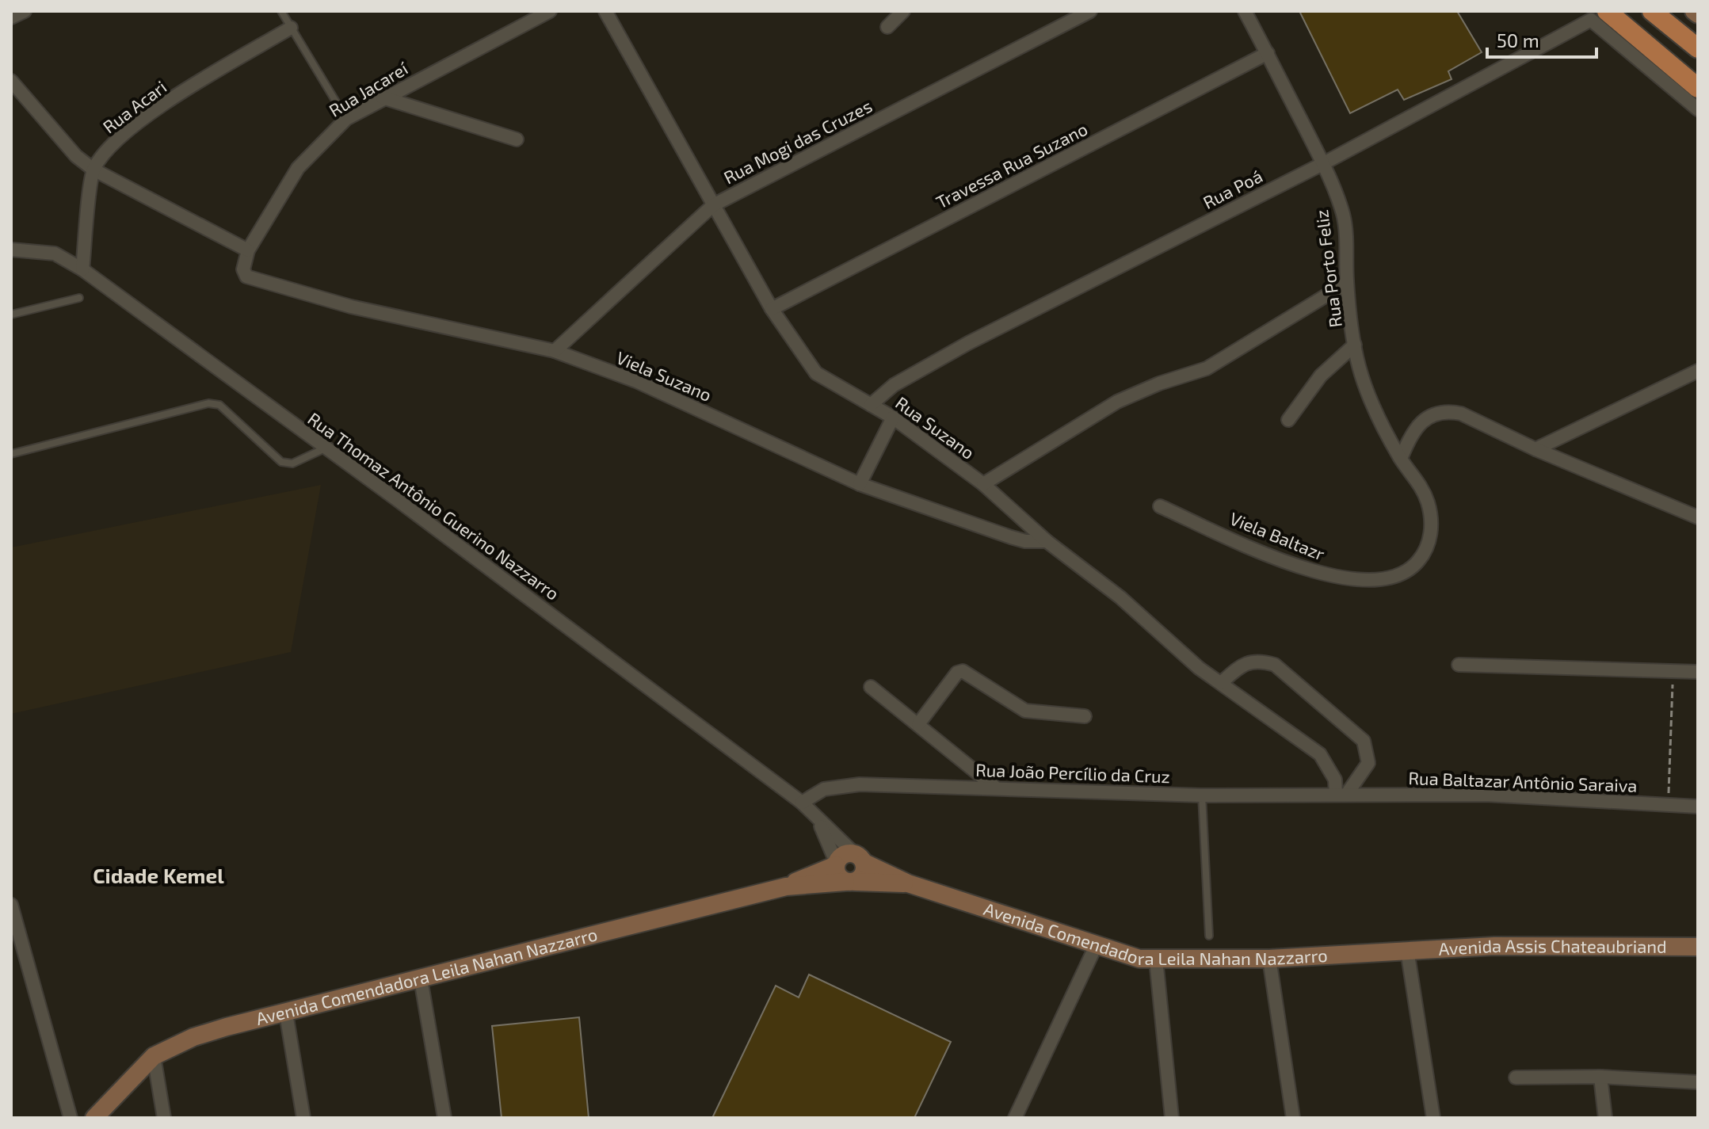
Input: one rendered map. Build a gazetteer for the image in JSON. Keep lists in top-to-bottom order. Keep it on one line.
{"streets":{"main road":["Avenida Comendadora Leila Nahan Nazzarro","Avenida Assis Chateaubriand"],"street":["Rua Jacareí","Rua Acari","Rua Mogi das Cruzes","Travessa Rua Suzano","Rua Poá","Rua Porto Feliz","Viela Suzano","Rua Suzano","Rua Thomaz Antônio Guerino Nazzarro","Viela Baltazr","Rua João Percílio da Cruz","Rua Baltazar Antônio Saraiva"]},"crossings":[["Rua Jacareí","Viela Suzano"],["Rua Mogi das Cruzes","Viela Suzano"],["Rua Mogi das Cruzes","Rua Suzano"],["Travessa Rua Suzano","Rua Porto Feliz"],["Travessa Rua Suzano","Rua Suzano"],["Rua Poá","Rua Porto Feliz"],["Rua Poá","Rua Suzano"],["Rua Porto Feliz","Viela Baltazr"],["Viela Suzano","Rua Suzano"],["Rua Suzano","Rua João Percílio da Cruz"],["Rua Suzano","Rua Baltazar Antônio Saraiva"],["Rua Thomaz Antônio Guerino Nazzarro","Rua João Percílio da Cruz"],["Rua Thomaz Antônio Guerino Nazzarro","Avenida Comendadora Leila Nahan Nazzarro"],["Rua João Percílio da Cruz","Rua Baltazar Antônio Saraiva"],["Avenida Comendadora Leila Nahan Nazzarro","Avenida Assis Chateaubriand"]],"districts":["Cidade Kemel"],"scale_bar":"50 m"}
